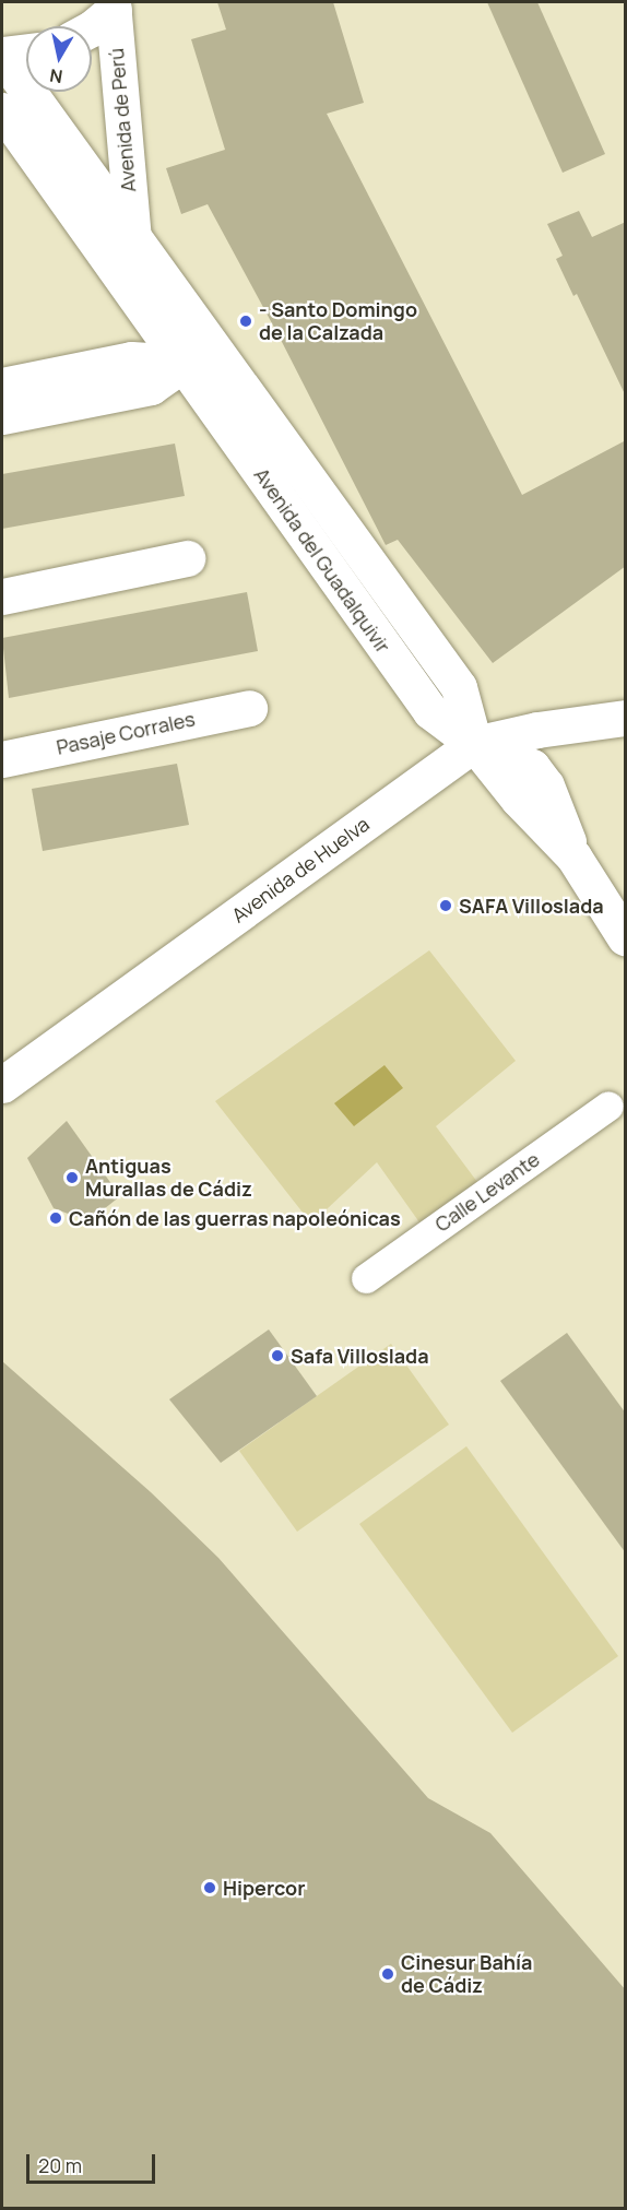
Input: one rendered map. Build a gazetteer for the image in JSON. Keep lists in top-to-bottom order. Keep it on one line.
{"streets":{"street":["Avenida de Perú","Avenida del Guadalquivir","Pasaje Corrales","Avenida de Huelva","Calle Levante"]},"crossings":[["Avenida de Perú","Avenida del Guadalquivir"],["Avenida del Guadalquivir","Avenida de Huelva"]],"places":["- Santo Domingo de la Calzada","SAFA Villoslada","Antiguas Murallas de Cádiz","Cañón de las guerras napoleónicas","Safa Villoslada","Hipercor","Cinesur Bahía de Cádiz"],"scale_bar":"20 m","north":"bottom"}
